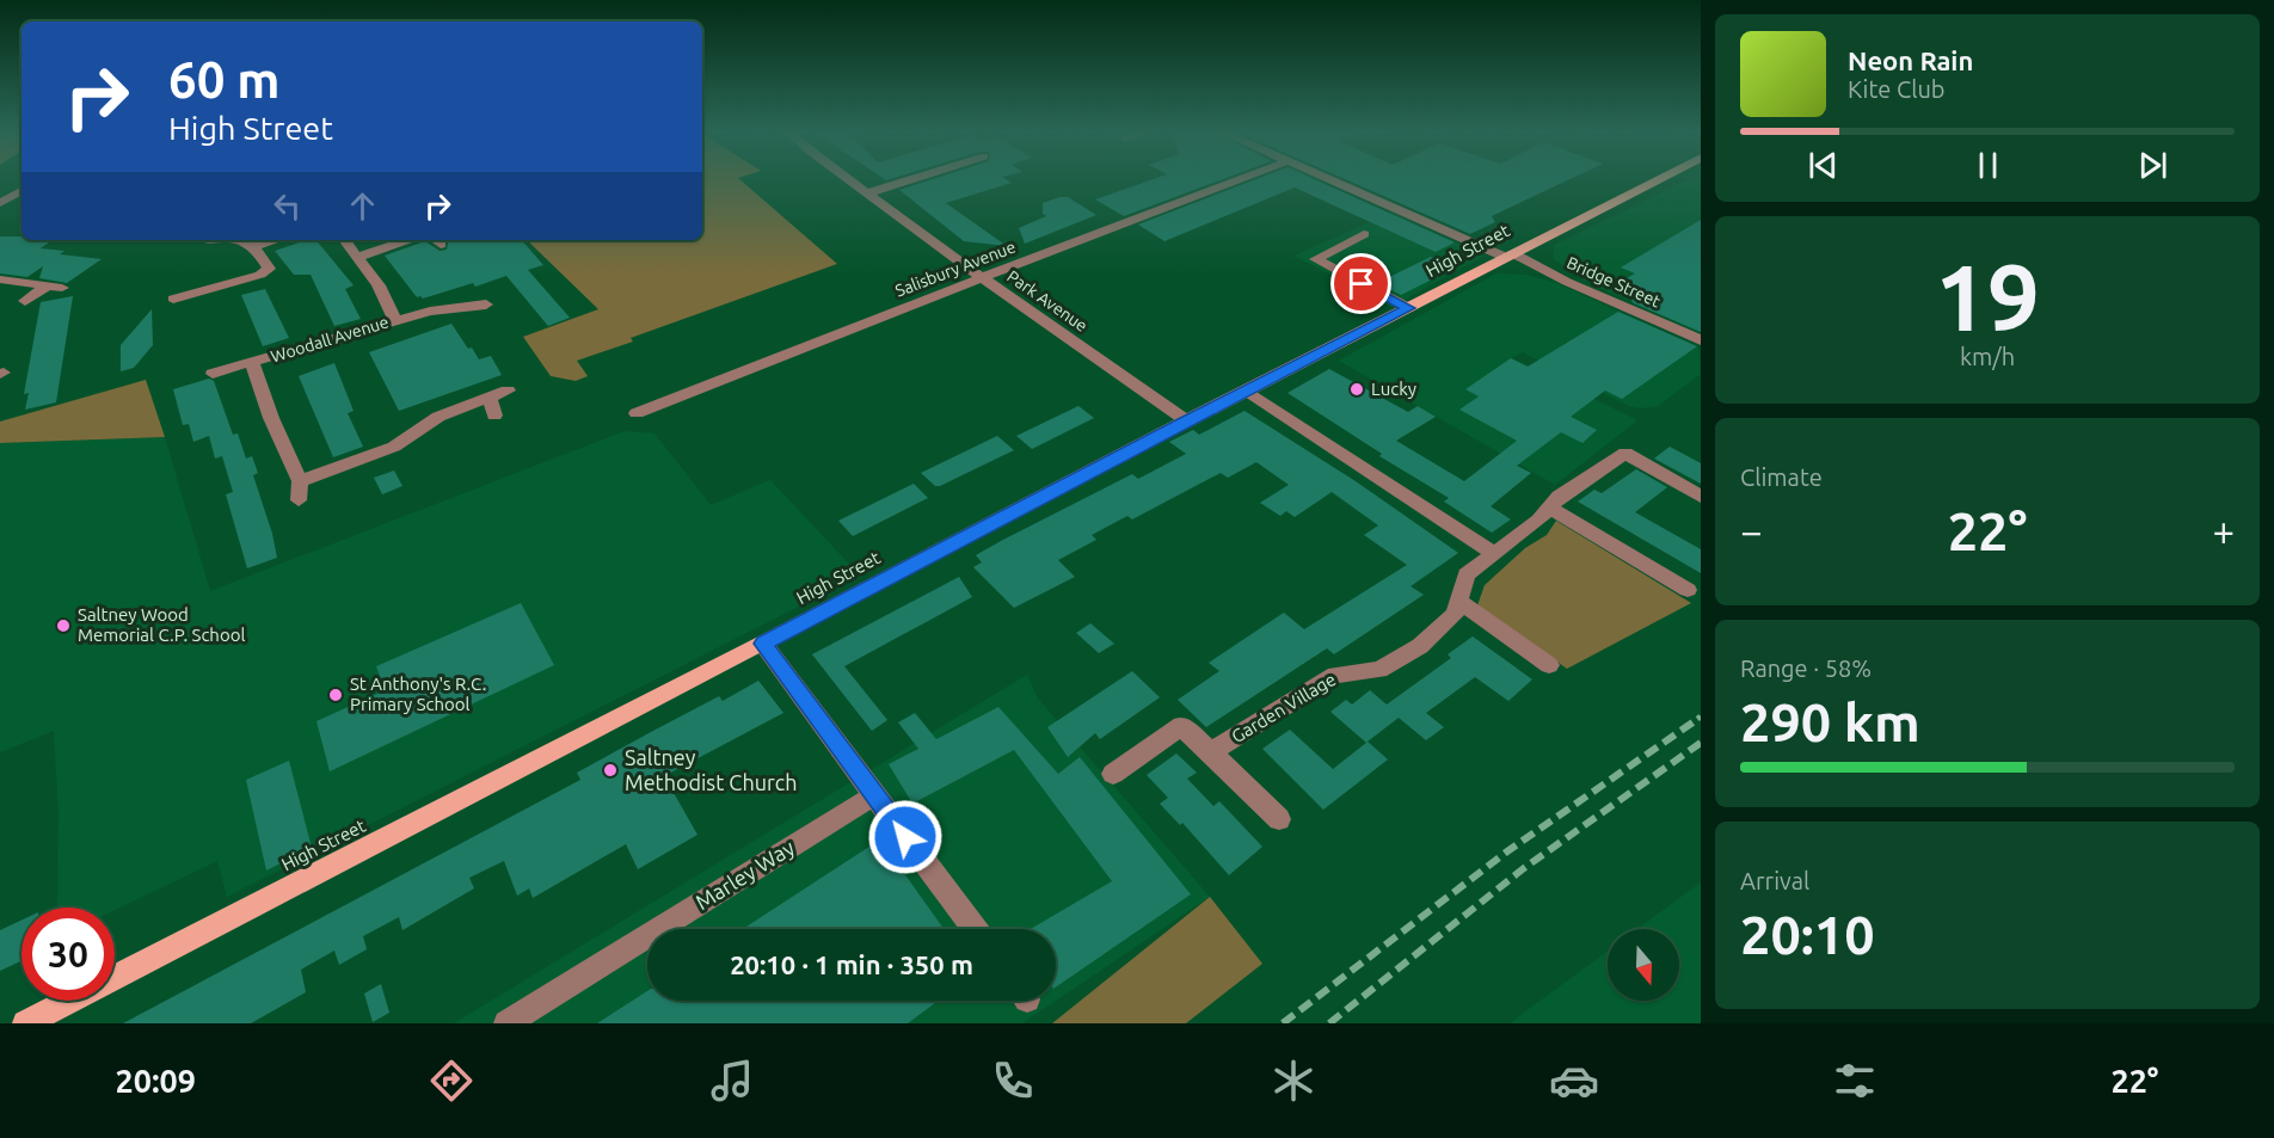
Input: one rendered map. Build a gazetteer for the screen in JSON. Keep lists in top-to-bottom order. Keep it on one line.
{"streets":{"main road":["High Street"],"street":["Salisbury Avenue","Bridge Street","Park Avenue","Woodall Avenue","Garden Village","Marley Way"]},"crossings":[["High Street","Bridge Street"],["High Street","Park Avenue"],["Salisbury Avenue","Park Avenue"]],"places":["Lucky","Saltney Wood Memorial C.P. School","St Anthony's R.C. Primary School","Saltney Methodist Church"],"north":"bottom","page":{"turn":["60 m","High Street"],"song":["Neon Rain","Kite Club"],"tile":[["19","km/h"],"Climate",["Range · 58%","290 km"],["Arrival","20:10"]],"heat":["−","22°","+"],"limit":"30","trip":"20:10 · 1 min · 350 m","tabs":["20:09","22°"]}}
